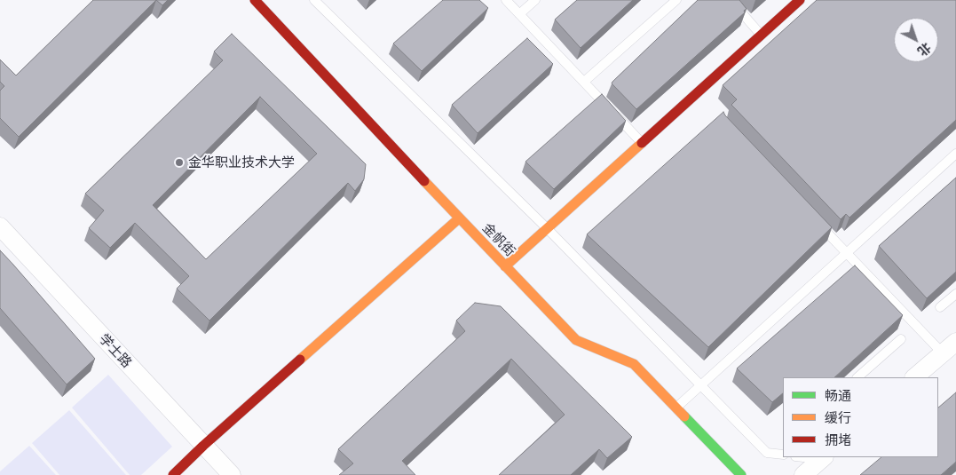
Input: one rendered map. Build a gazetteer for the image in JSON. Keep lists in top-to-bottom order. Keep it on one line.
{"streets":{"street":["金帆街","学士路"]},"places":["金华职业技术大学"],"legend":["畅通","缓行","拥堵"],"north":"bottom right"}
